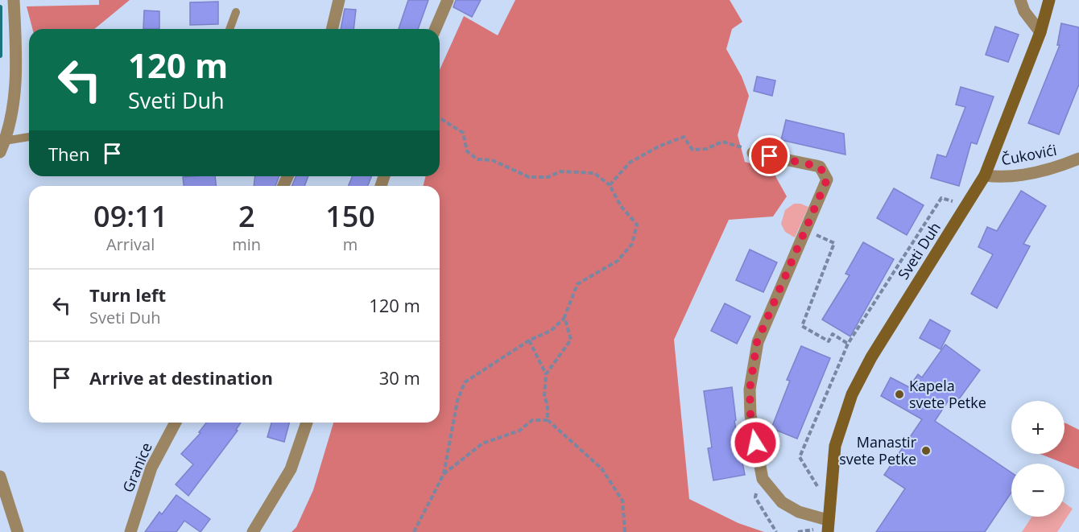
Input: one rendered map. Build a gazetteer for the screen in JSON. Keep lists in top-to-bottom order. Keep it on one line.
{"streets":{"main road":["Sveti Duh"],"street":["Čukovići","Granice"]},"crossings":[["Čukovići","Sveti Duh"]],"places":["Kapela svete Petke","Manastir svete Petke"],"page":{"turn":["120 m","Sveti Duh"],"then":"Then","eta":["09:11","Arrival","2","min","150","m"],"list":[{"name":"Turn left","note":"Sveti Duh","value":"120 m"},{"name":"Arrive at destination","value":"30 m"}],"map_buttons":["+","−"]}}
